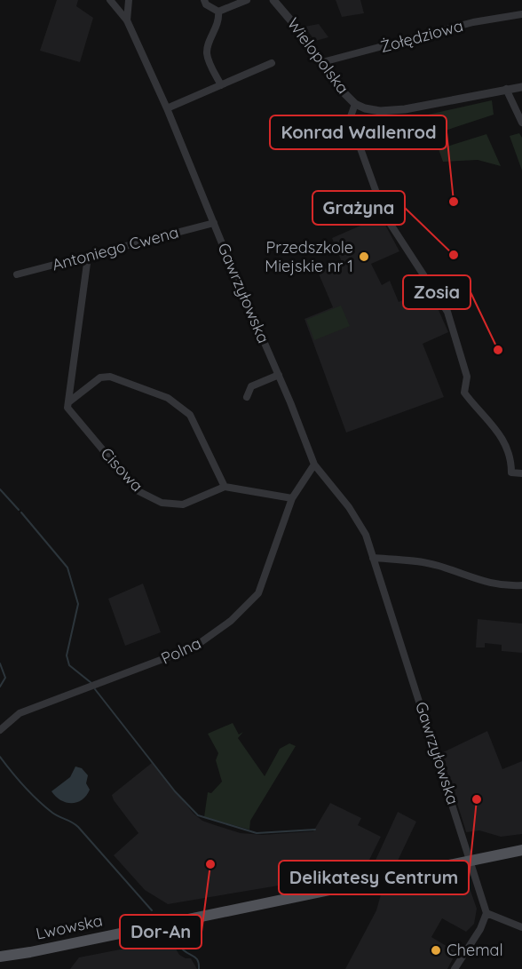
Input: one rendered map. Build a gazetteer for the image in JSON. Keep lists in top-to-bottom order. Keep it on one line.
{"streets":{"main road":["Lwowska"],"street":["Żołędziowa","Wielopolska","Antoniego Cwena","Gawrzyłowska","Cisowa","Polna"]},"crossings":[["Żołędziowa","Wielopolska"],["Antoniego Cwena","Gawrzyłowska"],["Gawrzyłowska","Polna"],["Gawrzyłowska","Lwowska"]],"places":["Konrad Wallenrod","Grażyna","Przedszkole Miejskie nr 1","Zosia","Delikatesy Centrum","Dor-An","Chemal"]}
